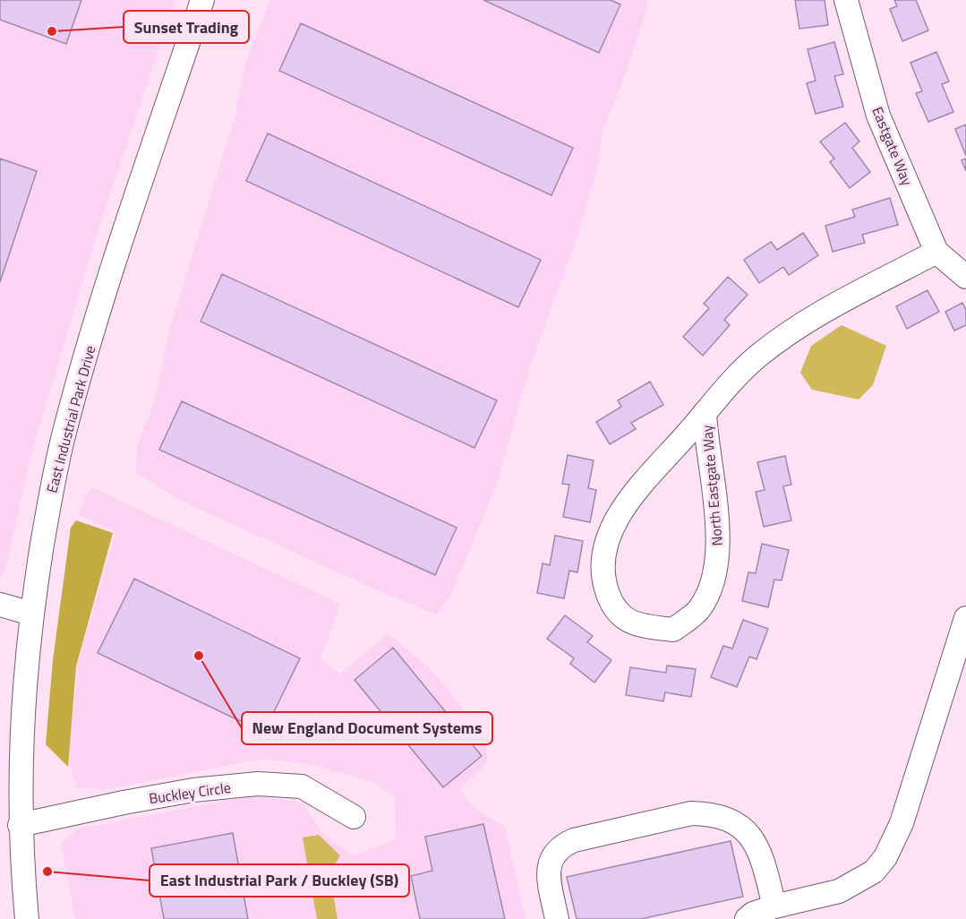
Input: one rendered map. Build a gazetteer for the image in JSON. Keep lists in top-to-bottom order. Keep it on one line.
{"streets":{"street":["Eastgate Way","East Industrial Park Drive","North Eastgate Way","Buckley Circle"]},"crossings":[["Eastgate Way","North Eastgate Way"],["East Industrial Park Drive","Buckley Circle"]],"places":["Sunset Trading","New England Document Systems","East Industrial Park / Buckley (SB)"]}
